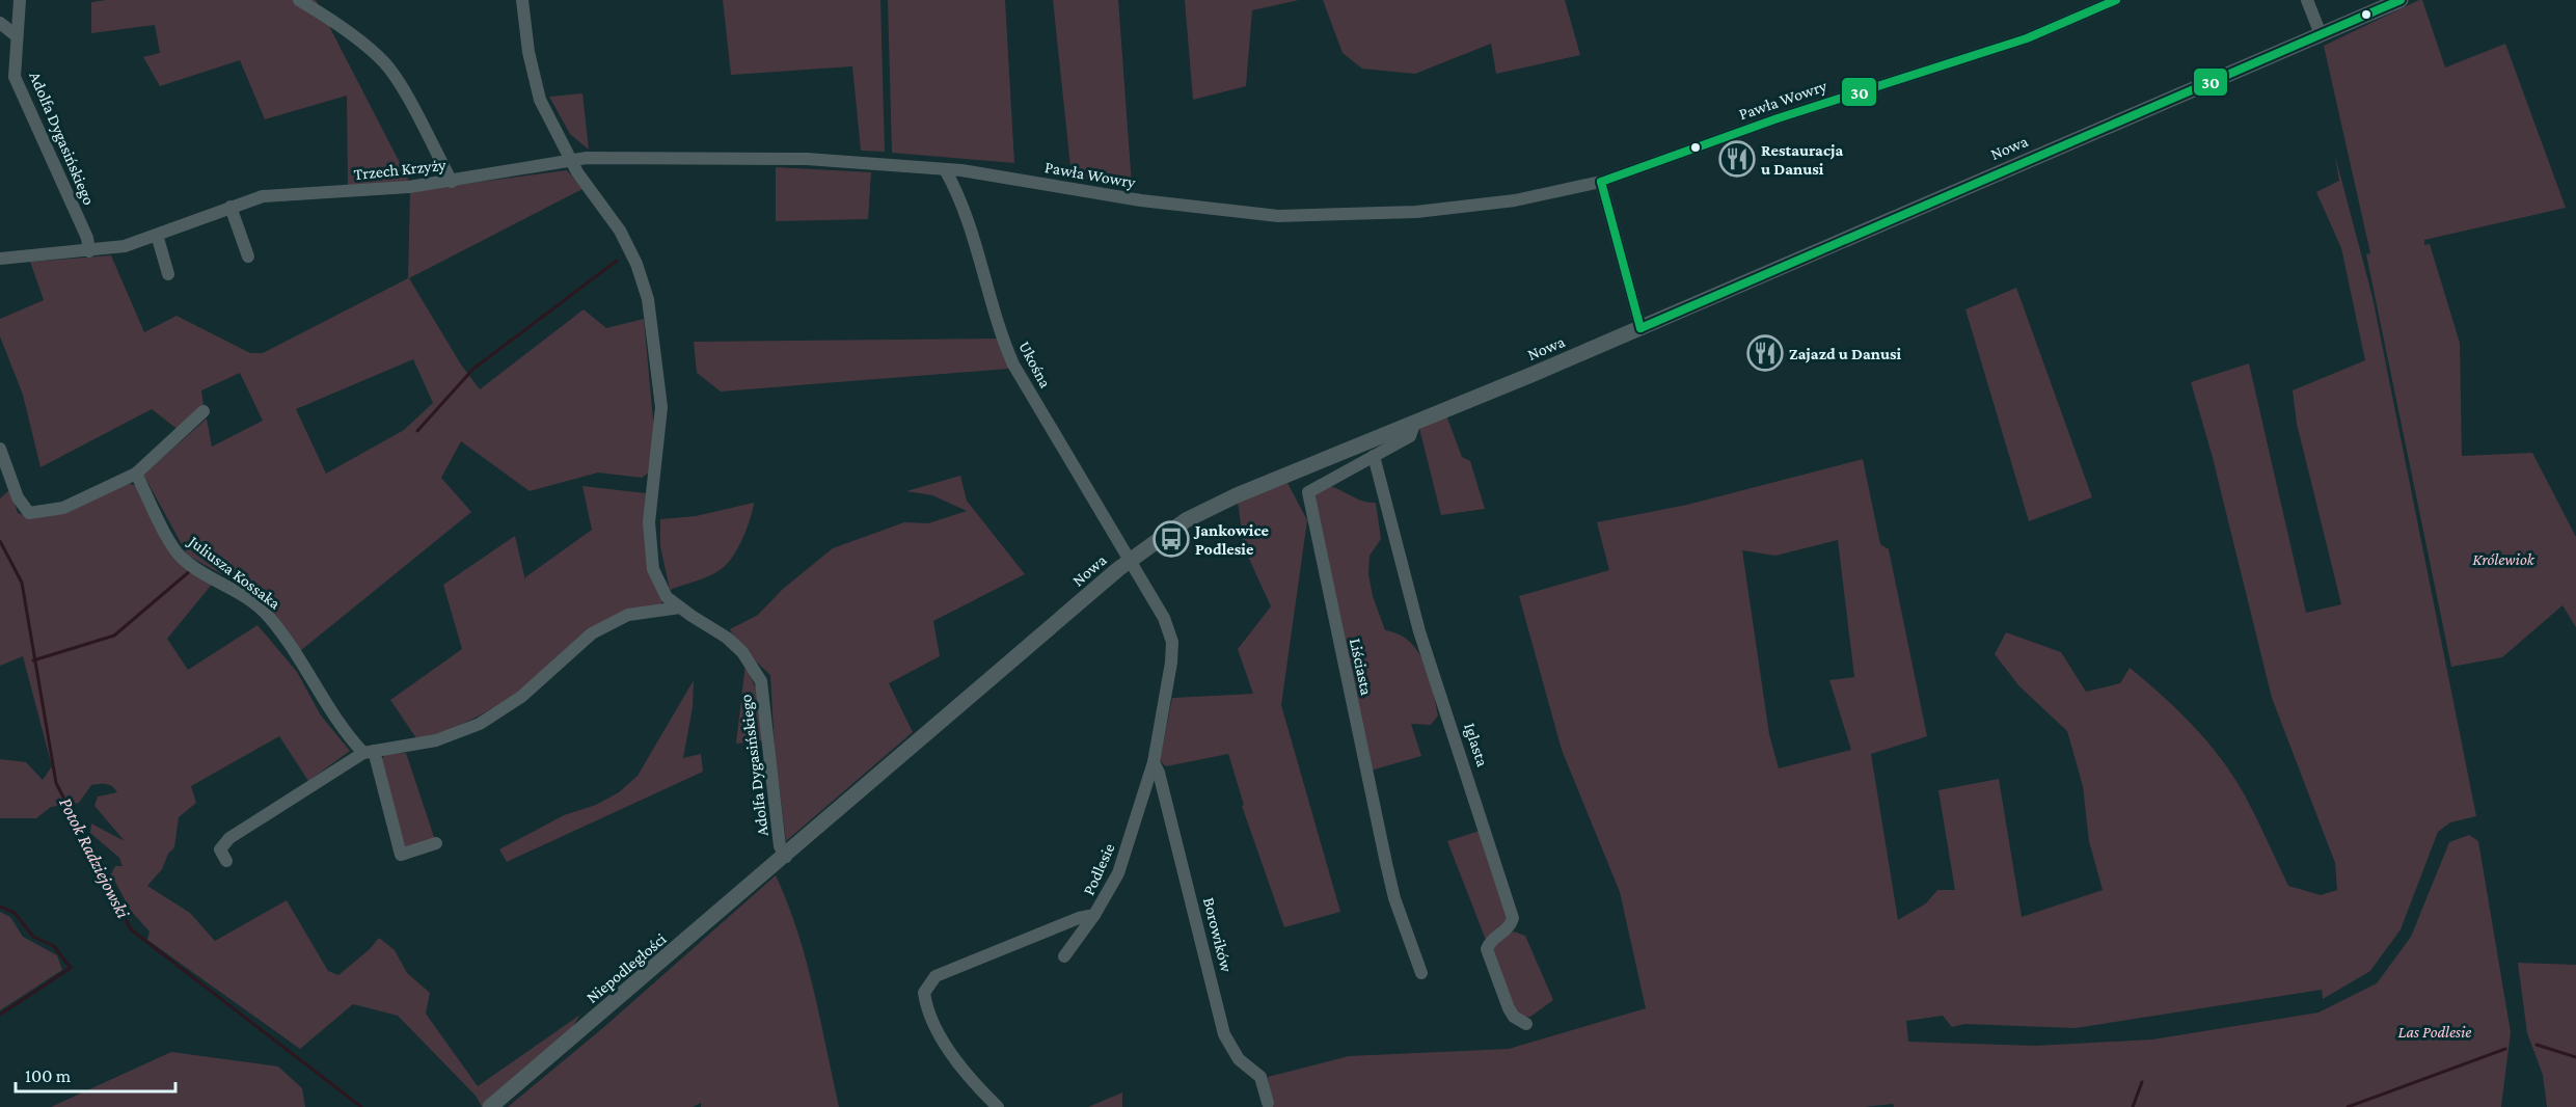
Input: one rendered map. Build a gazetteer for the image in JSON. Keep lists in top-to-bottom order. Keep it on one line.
{"streets":{"street":["Pawła Wowry","Adolfa Dygasińskiego","Nowa","Trzech Krzyży","Ukośna","Juliusza Kossaka","Liściasta","Iglasta","Podlesie","Borowików","Niepodległości"]},"crossings":[["Pawła Wowry","Adolfa Dygasińskiego"],["Pawła Wowry","Trzech Krzyży"],["Pawła Wowry","Ukośna"],["Adolfa Dygasińskiego","Nowa"],["Adolfa Dygasińskiego","Trzech Krzyży"],["Adolfa Dygasińskiego","Niepodległości"],["Nowa","Ukośna"],["Nowa","Liściasta"],["Nowa","Podlesie"],["Nowa","Niepodległości"],["Ukośna","Podlesie"],["Liściasta","Iglasta"],["Podlesie","Borowików"]],"water":["Potok Radziejowski"],"parks":["Królewiok","Las Podlesie"],"places":{"restaurant":["Restauracja u Danusi","Zajazd u Danusi"],"bus stop":["Jankowice Podlesie"]},"lines":["transit line 30"],"scale_bar":"100 m"}
